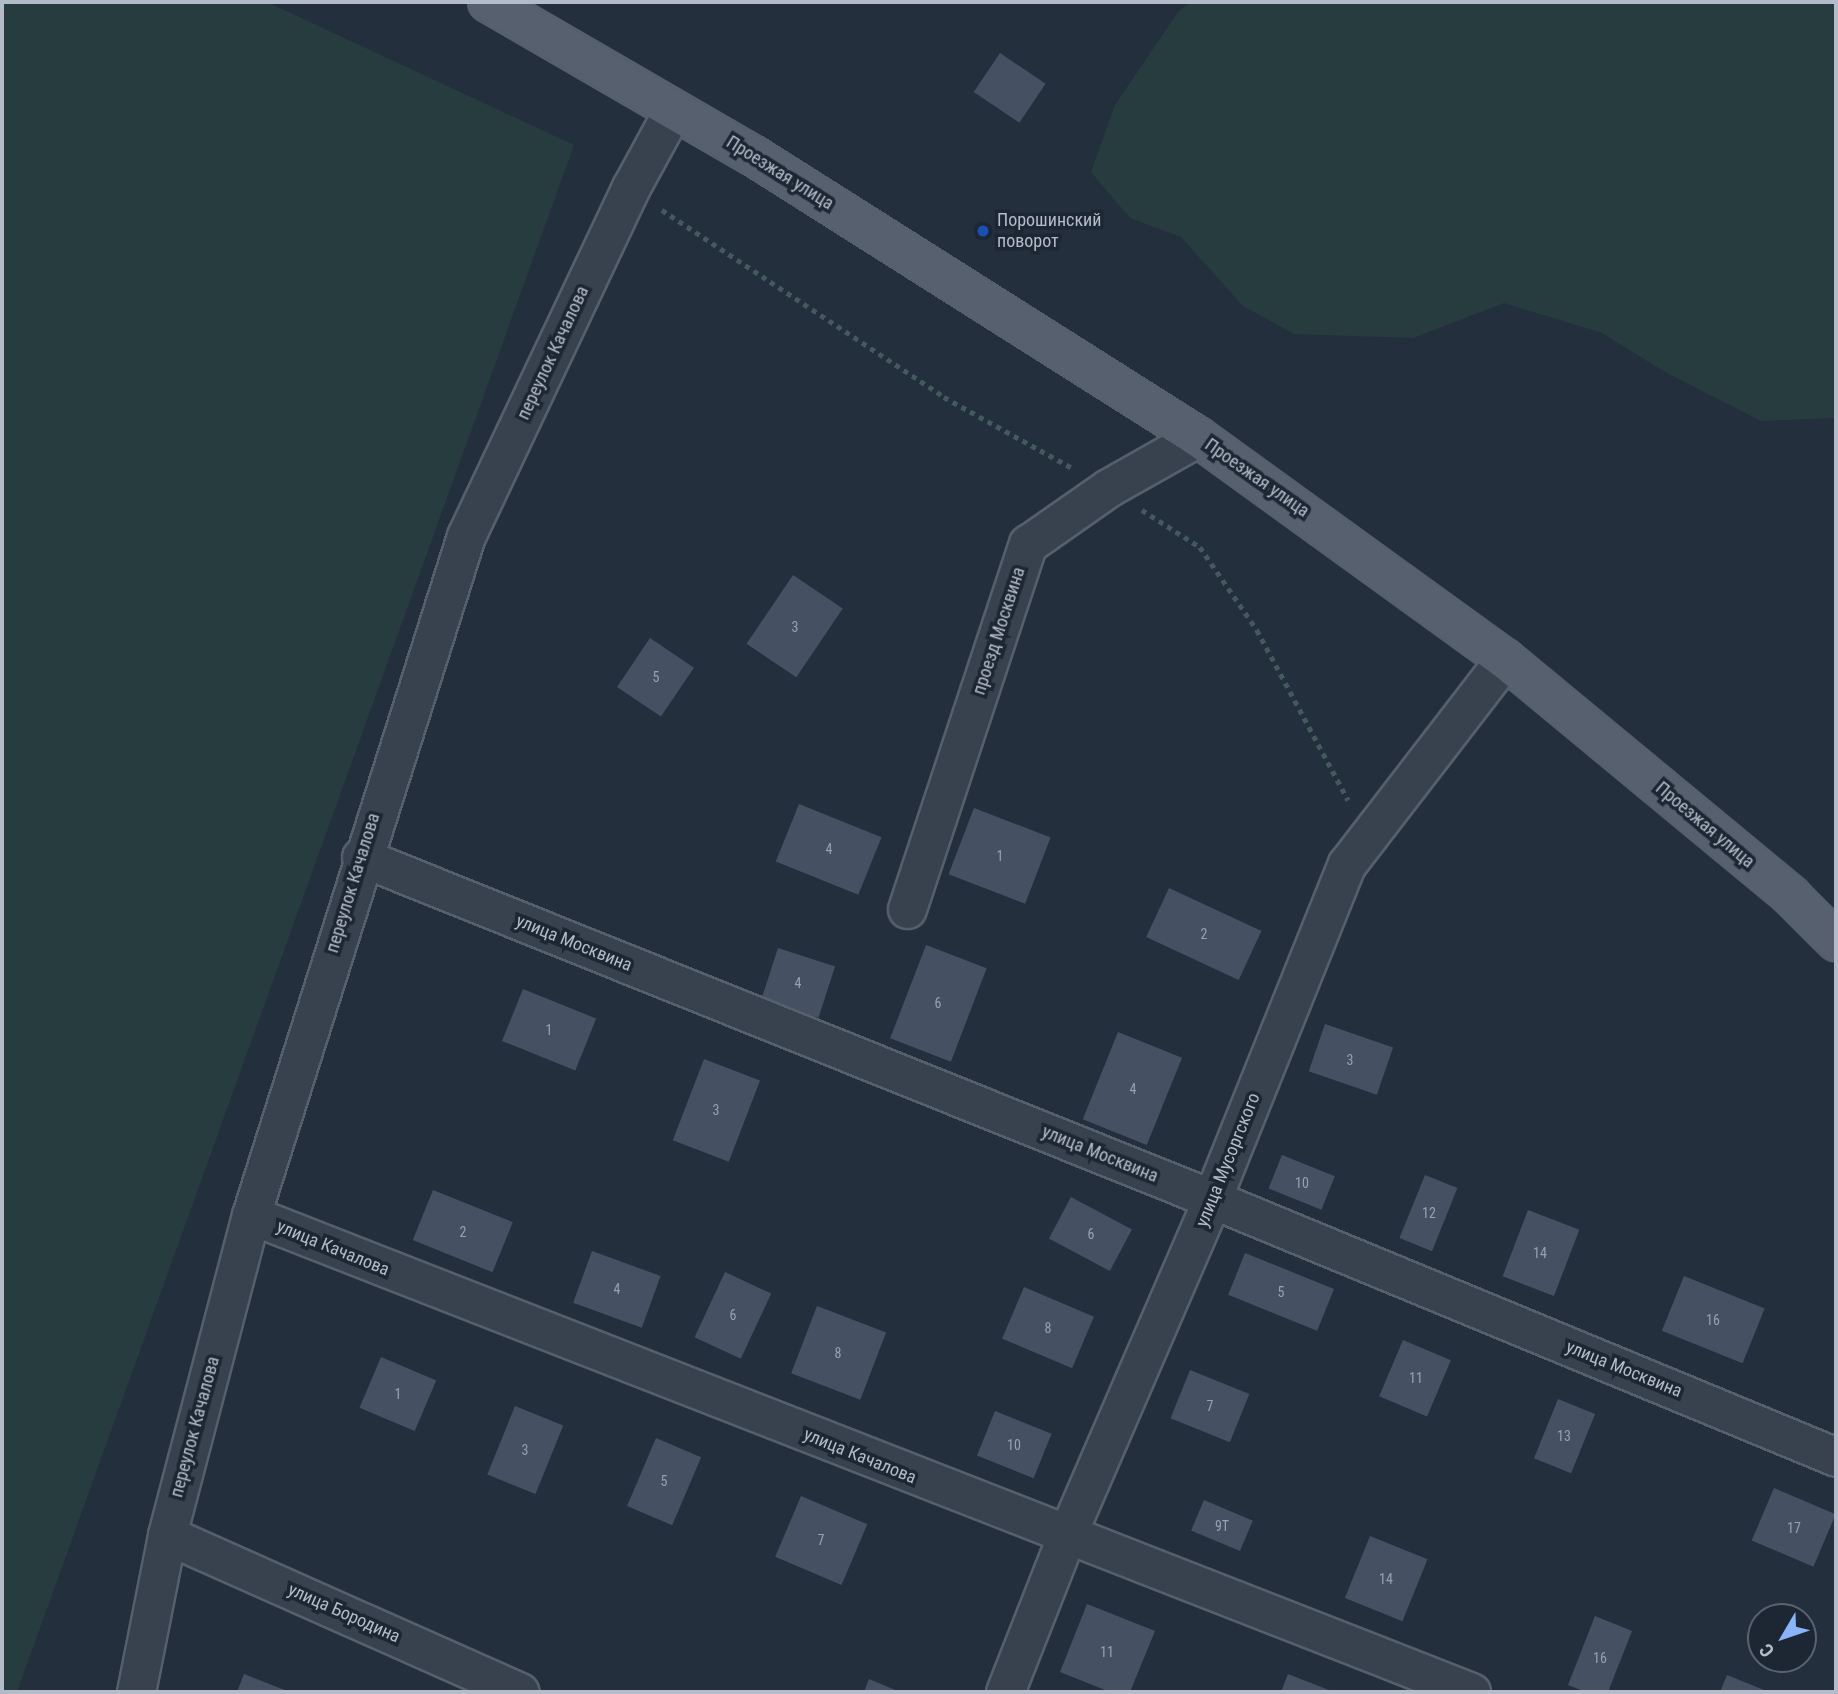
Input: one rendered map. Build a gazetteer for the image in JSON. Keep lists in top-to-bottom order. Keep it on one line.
{"streets":{"main road":["Проезжая улица"],"street":["переулок Качалова","проезд Москвина","улица Москвина","улица Мусоргского","улица Качалова","улица Бородина"]},"crossings":[["Проезжая улица","переулок Качалова"],["Проезжая улица","проезд Москвина"],["Проезжая улица","улица Мусоргского"],["переулок Качалова","улица Москвина"],["переулок Качалова","улица Качалова"],["переулок Качалова","улица Бородина"],["улица Москвина","улица Мусоргского"],["улица Мусоргского","улица Качалова"]],"places":["Порошинский поворот"],"house_numbers":["3","5","4","1","2","4","6","1","3","4","3","10","12","2","6","14","4","5","6","16","8","8","11","1","7","13","10","3","5","9Т","17","7","14","11","16"],"north":"bottom left"}
